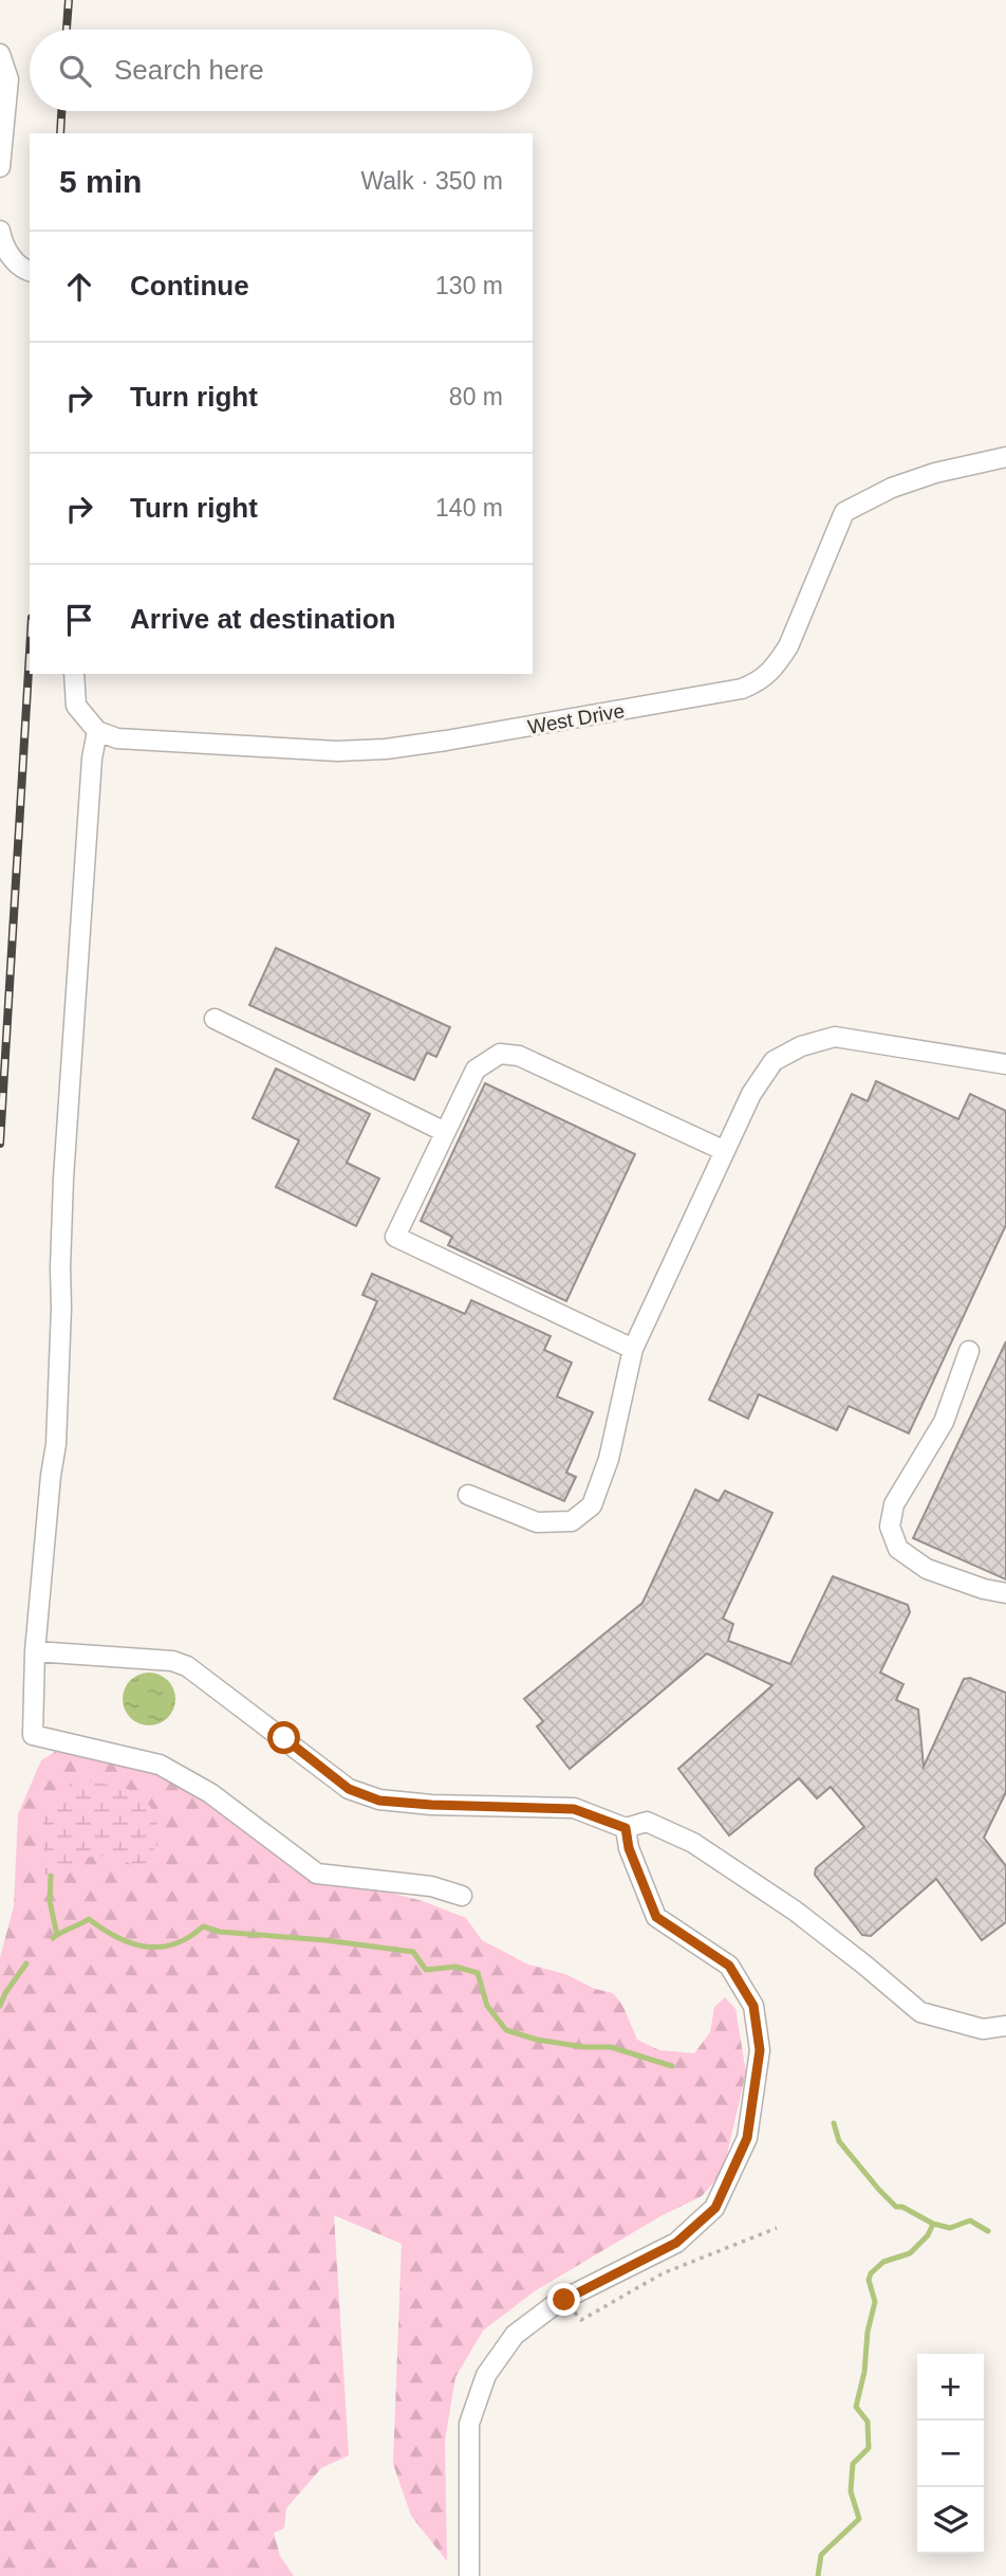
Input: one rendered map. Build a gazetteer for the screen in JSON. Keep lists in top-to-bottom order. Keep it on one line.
{"streets":{"street":["West Drive"]},"page":{"search":"Search here","heading":["5 min","Walk · 350 m"],"list":[["Continue","130 m"],["Turn right","80 m"],["Turn right","140 m"],"Arrive at destination"],"map_buttons":["+","−"]}}
